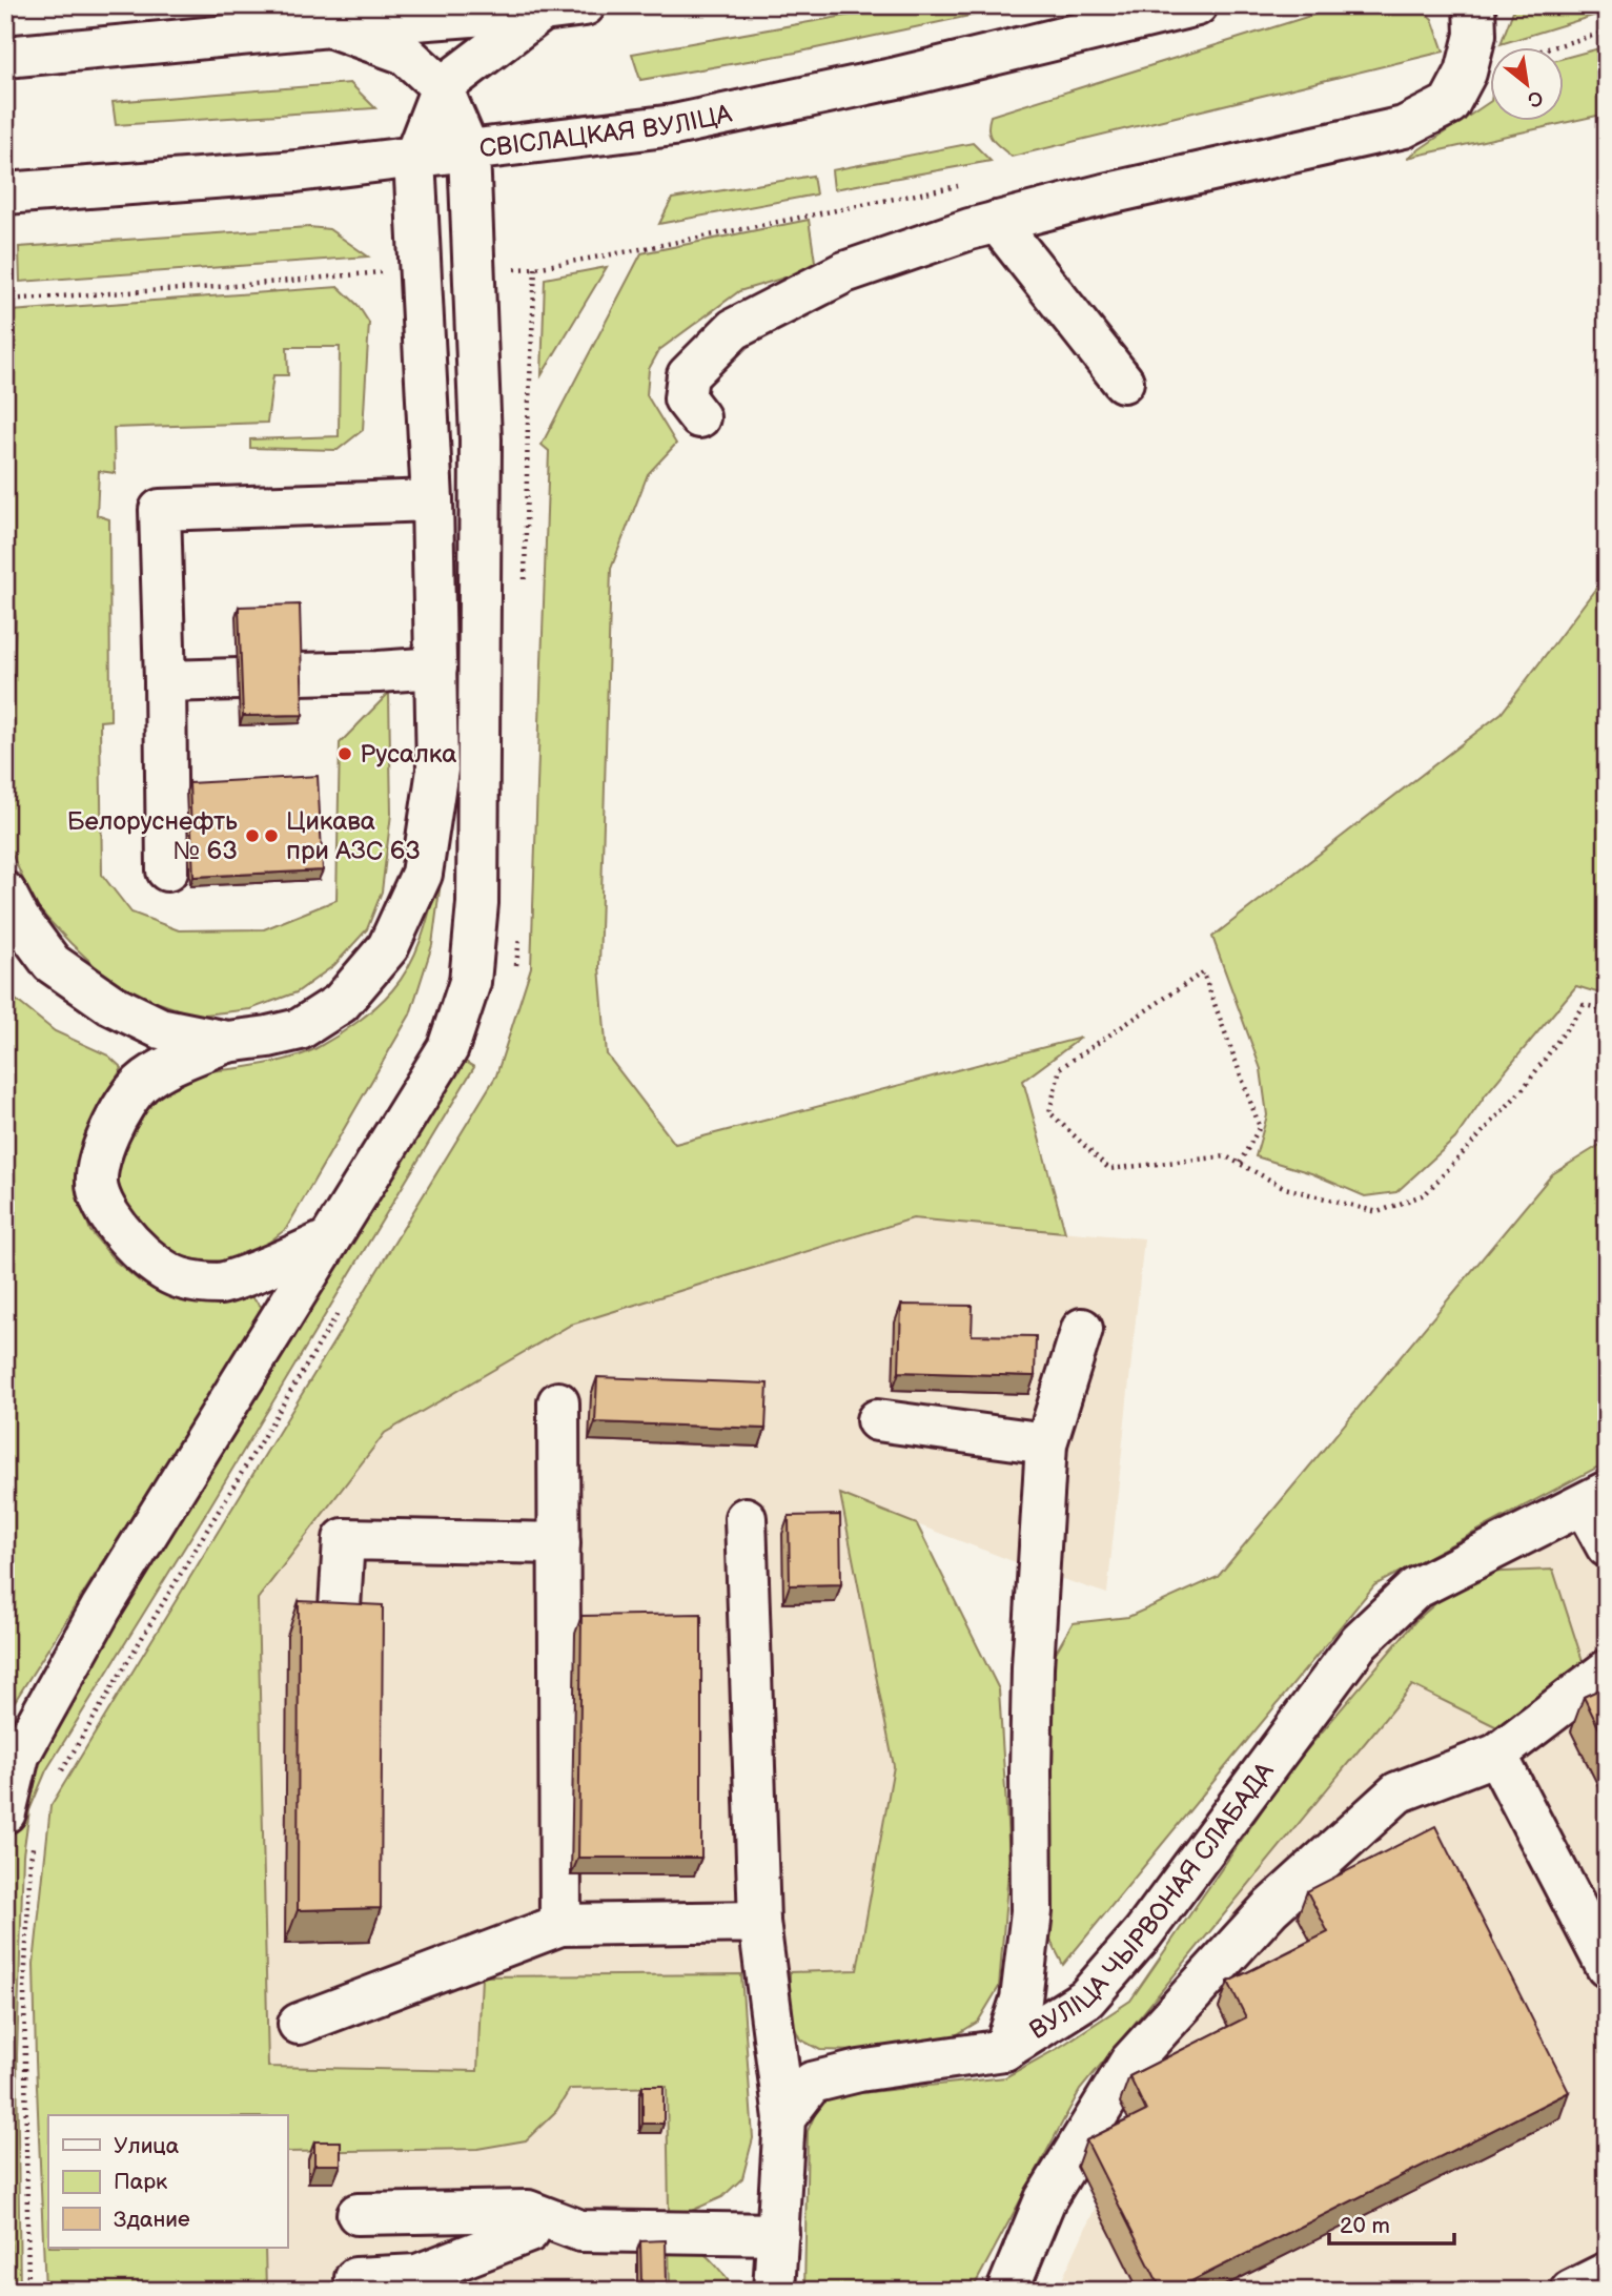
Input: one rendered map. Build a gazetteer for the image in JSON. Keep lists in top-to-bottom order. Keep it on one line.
{"streets":{"main road":["СВІСЛАЦКАЯ ВУЛІЦА","ВУЛІЦА ЧЫРВОНАЯ СЛАБАДА"]},"places":["Русалка","Белоруснефть № 63","Цикава при АЗС 63"],"legend":["Улица","Парк","Здание"],"scale_bar":"20 m","north":"bottom right"}
